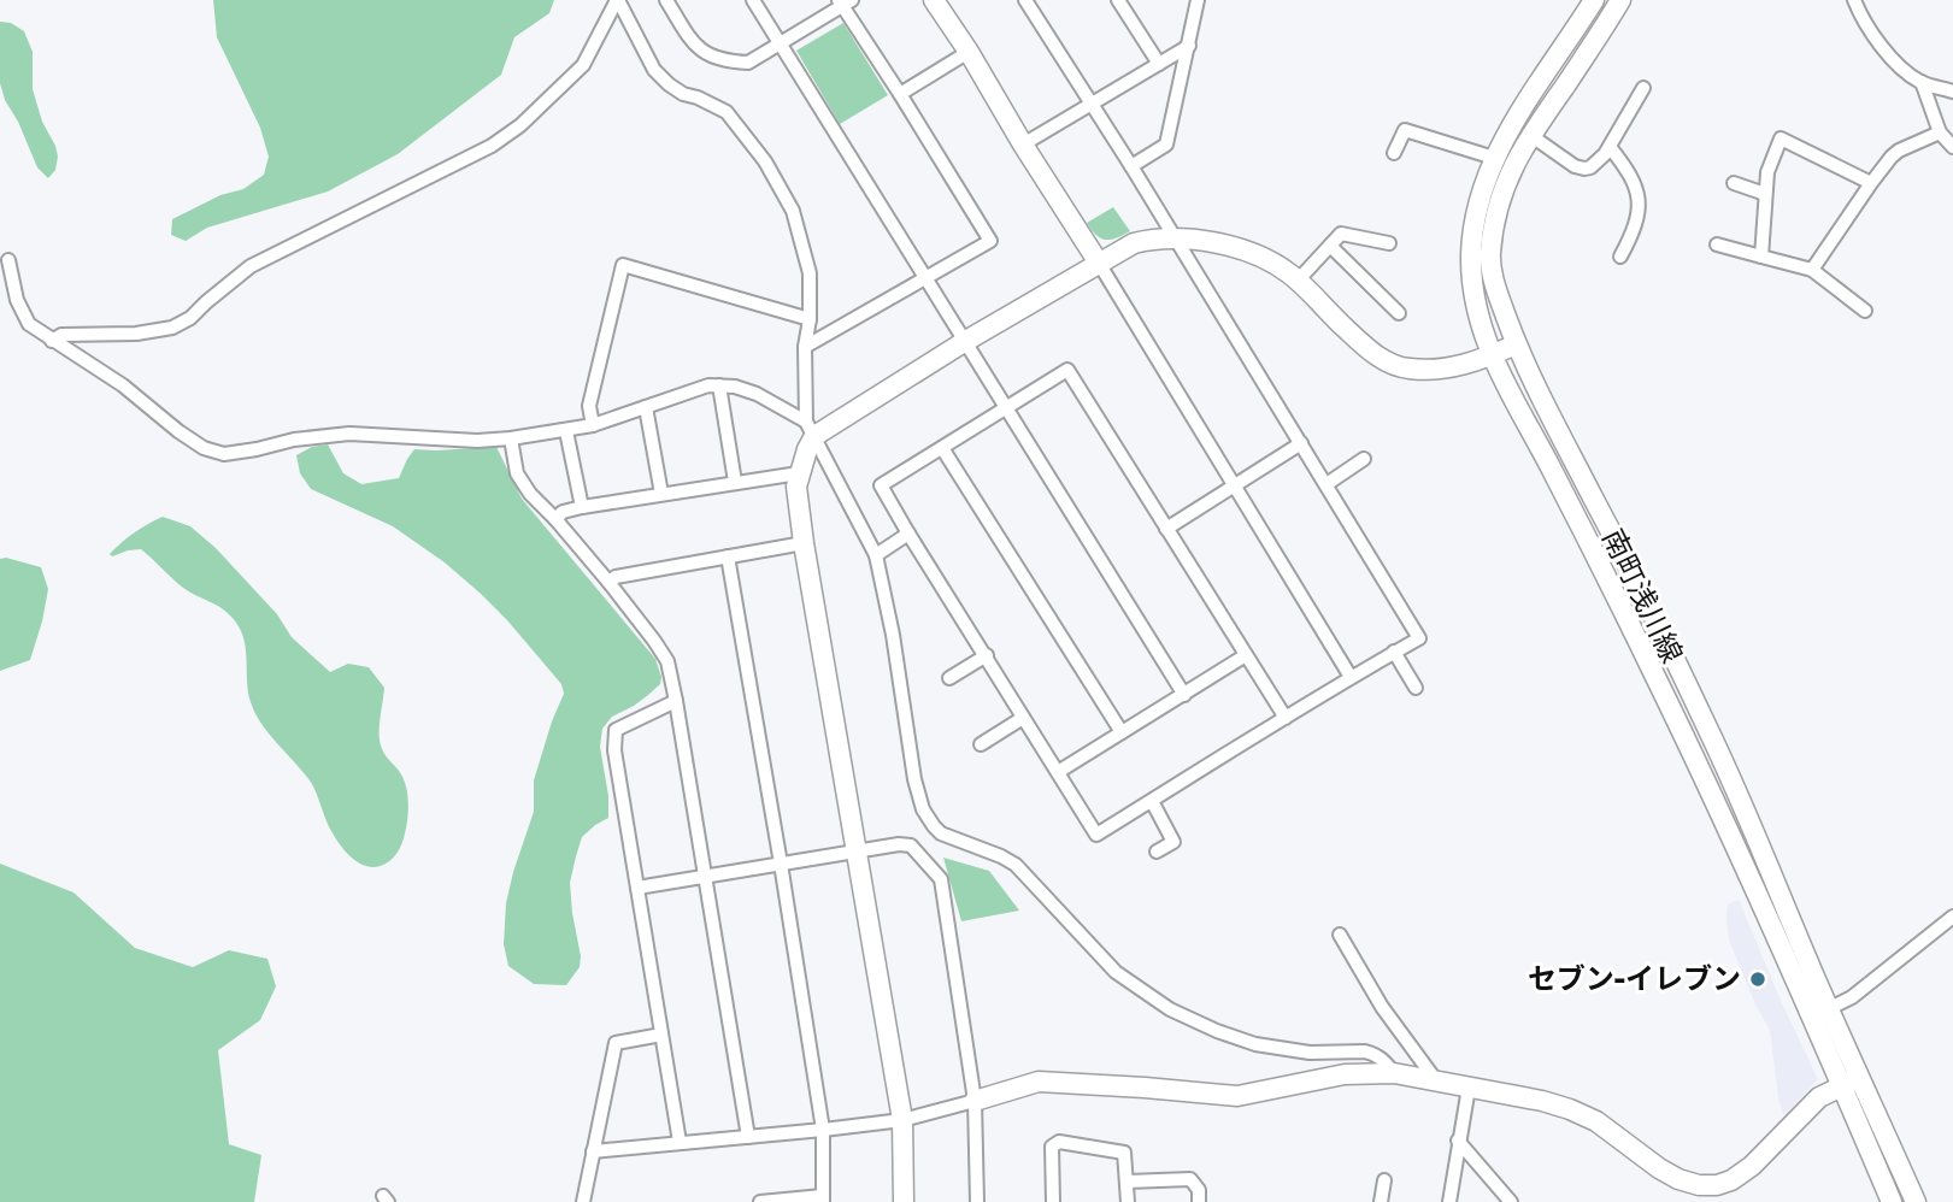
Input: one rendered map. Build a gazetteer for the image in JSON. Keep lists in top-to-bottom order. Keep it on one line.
{"streets":{"street":["南町浅川線"]},"places":["セブン-イレブン"]}
